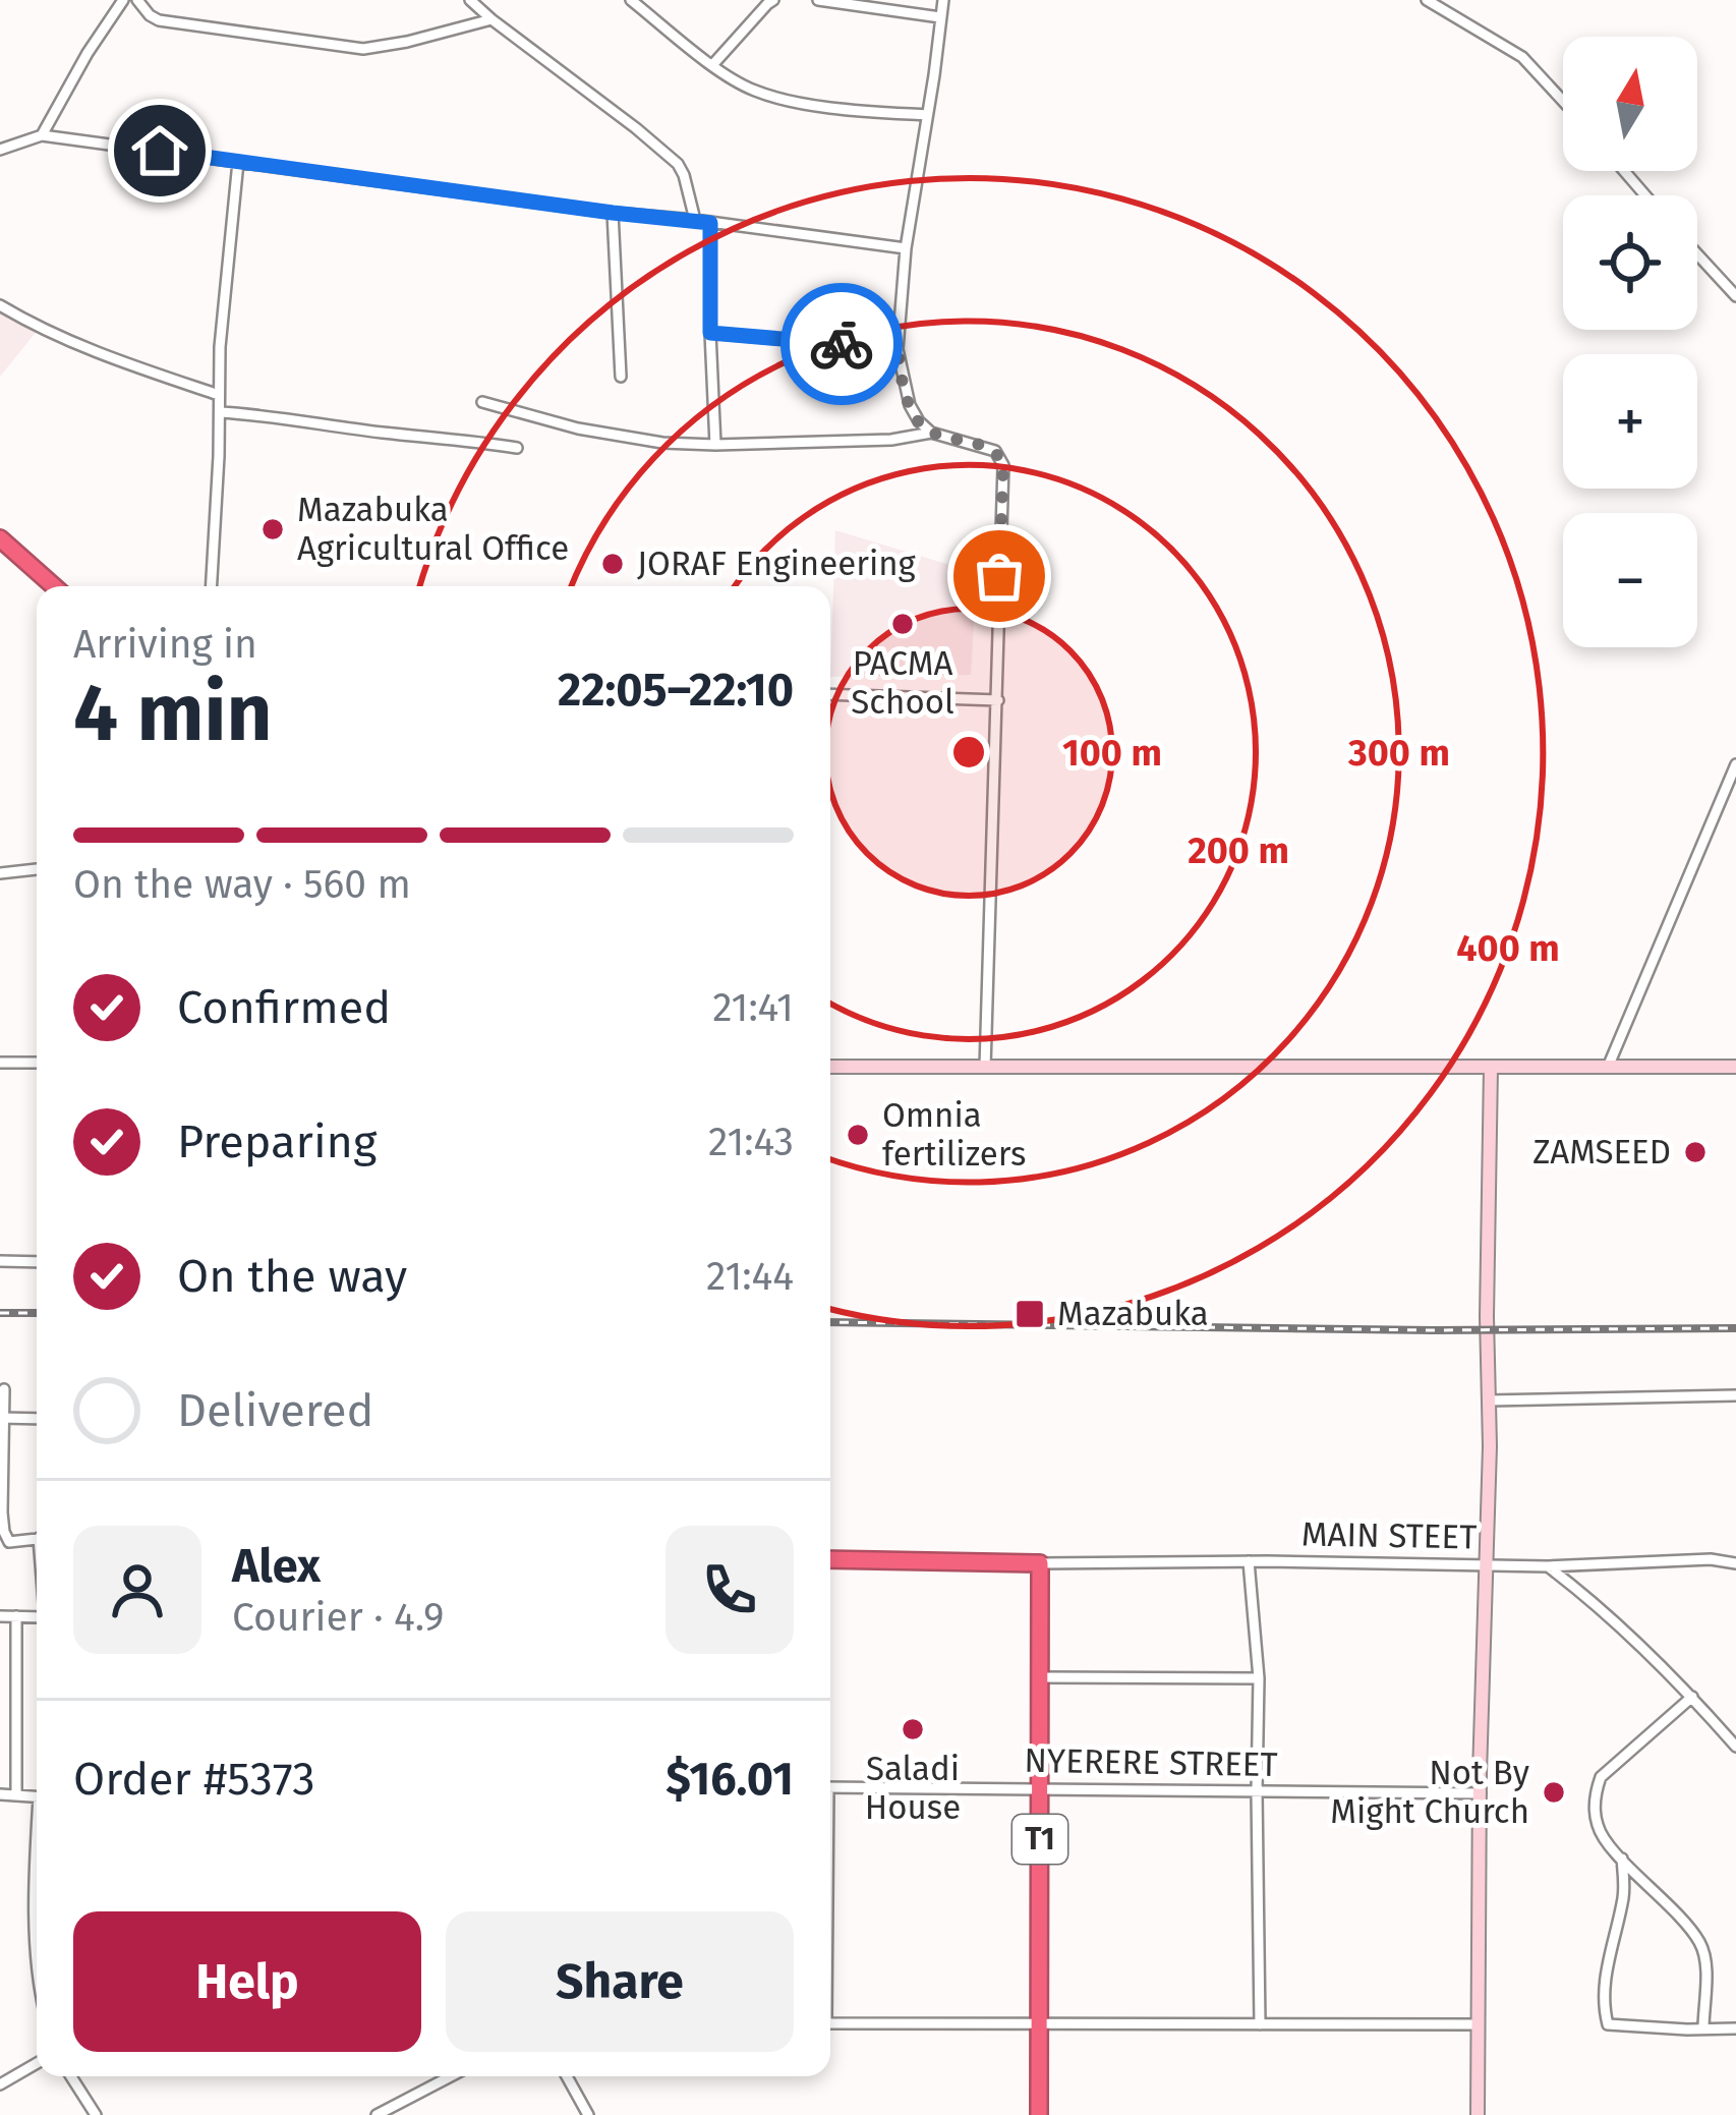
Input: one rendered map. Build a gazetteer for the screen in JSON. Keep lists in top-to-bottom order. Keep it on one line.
{"streets":{"highway":["T1"],"street":["MAIN STEET","NYERERE STREET"]},"crossings":[["MAIN STEET","T1"],["NYERERE STREET","T1"]],"places":{"other":["Mazabuka Agricultural Office","JORAF Engineering","PACMA School","Omnia fertilizers","ZAMSEED","Saladi House","Not By Might Church"],"transit":["Mazabuka"]},"north":"top","page":{"map_buttons":["+","−"],"heading":["4 min","Arriving in","22:05–22:10"],"panel":["Alex","Courier · 4.9","Order #5373","$16.01"],"bar":"On the way · 560 m","list":[["Confirmed","21:41"],["Preparing","21:43"],["On the way","21:44"],"Delivered"],"buttons":["Help","Share"]},"rings":["100 m","300 m","200 m","400 m"]}
